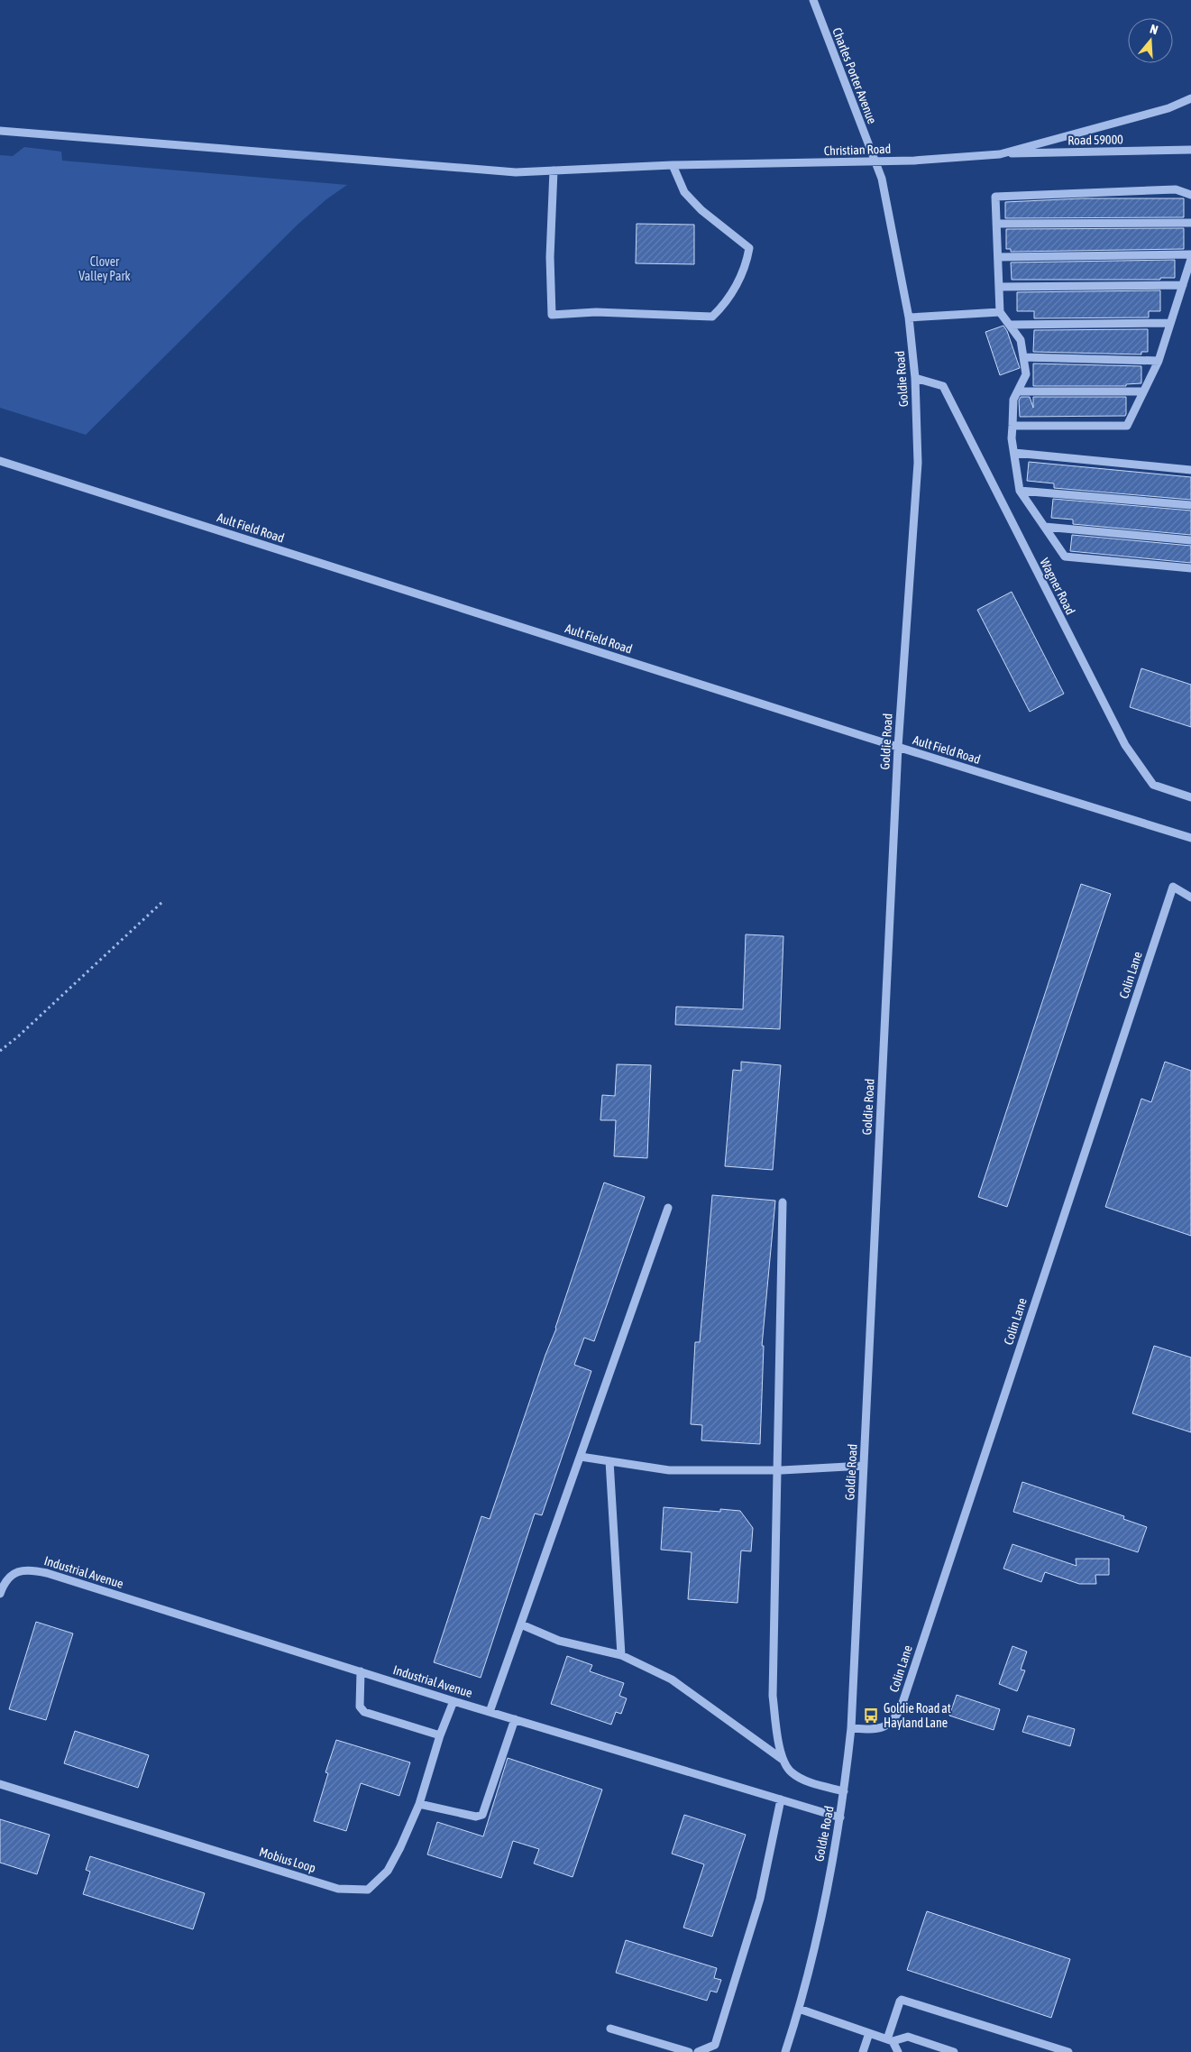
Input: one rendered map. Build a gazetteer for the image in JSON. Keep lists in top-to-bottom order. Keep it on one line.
{"streets":{"street":["Charles Porter Avenue","Road 59000","Christian Road","Goldie Road","Ault Field Road","Wagner Road","Colin Lane","Industrial Avenue","Mobius Loop"]},"crossings":[["Charles Porter Avenue","Christian Road"],["Charles Porter Avenue","Goldie Road"],["Road 59000","Christian Road"],["Christian Road","Goldie Road"],["Goldie Road","Ault Field Road"],["Goldie Road","Wagner Road"],["Goldie Road","Colin Lane"],["Goldie Road","Industrial Avenue"],["Industrial Avenue","Mobius Loop"]],"parks":["Clover Valley Park"],"places":{"bus stop":["Goldie Road at Hayland Lane"]},"north":"top"}
